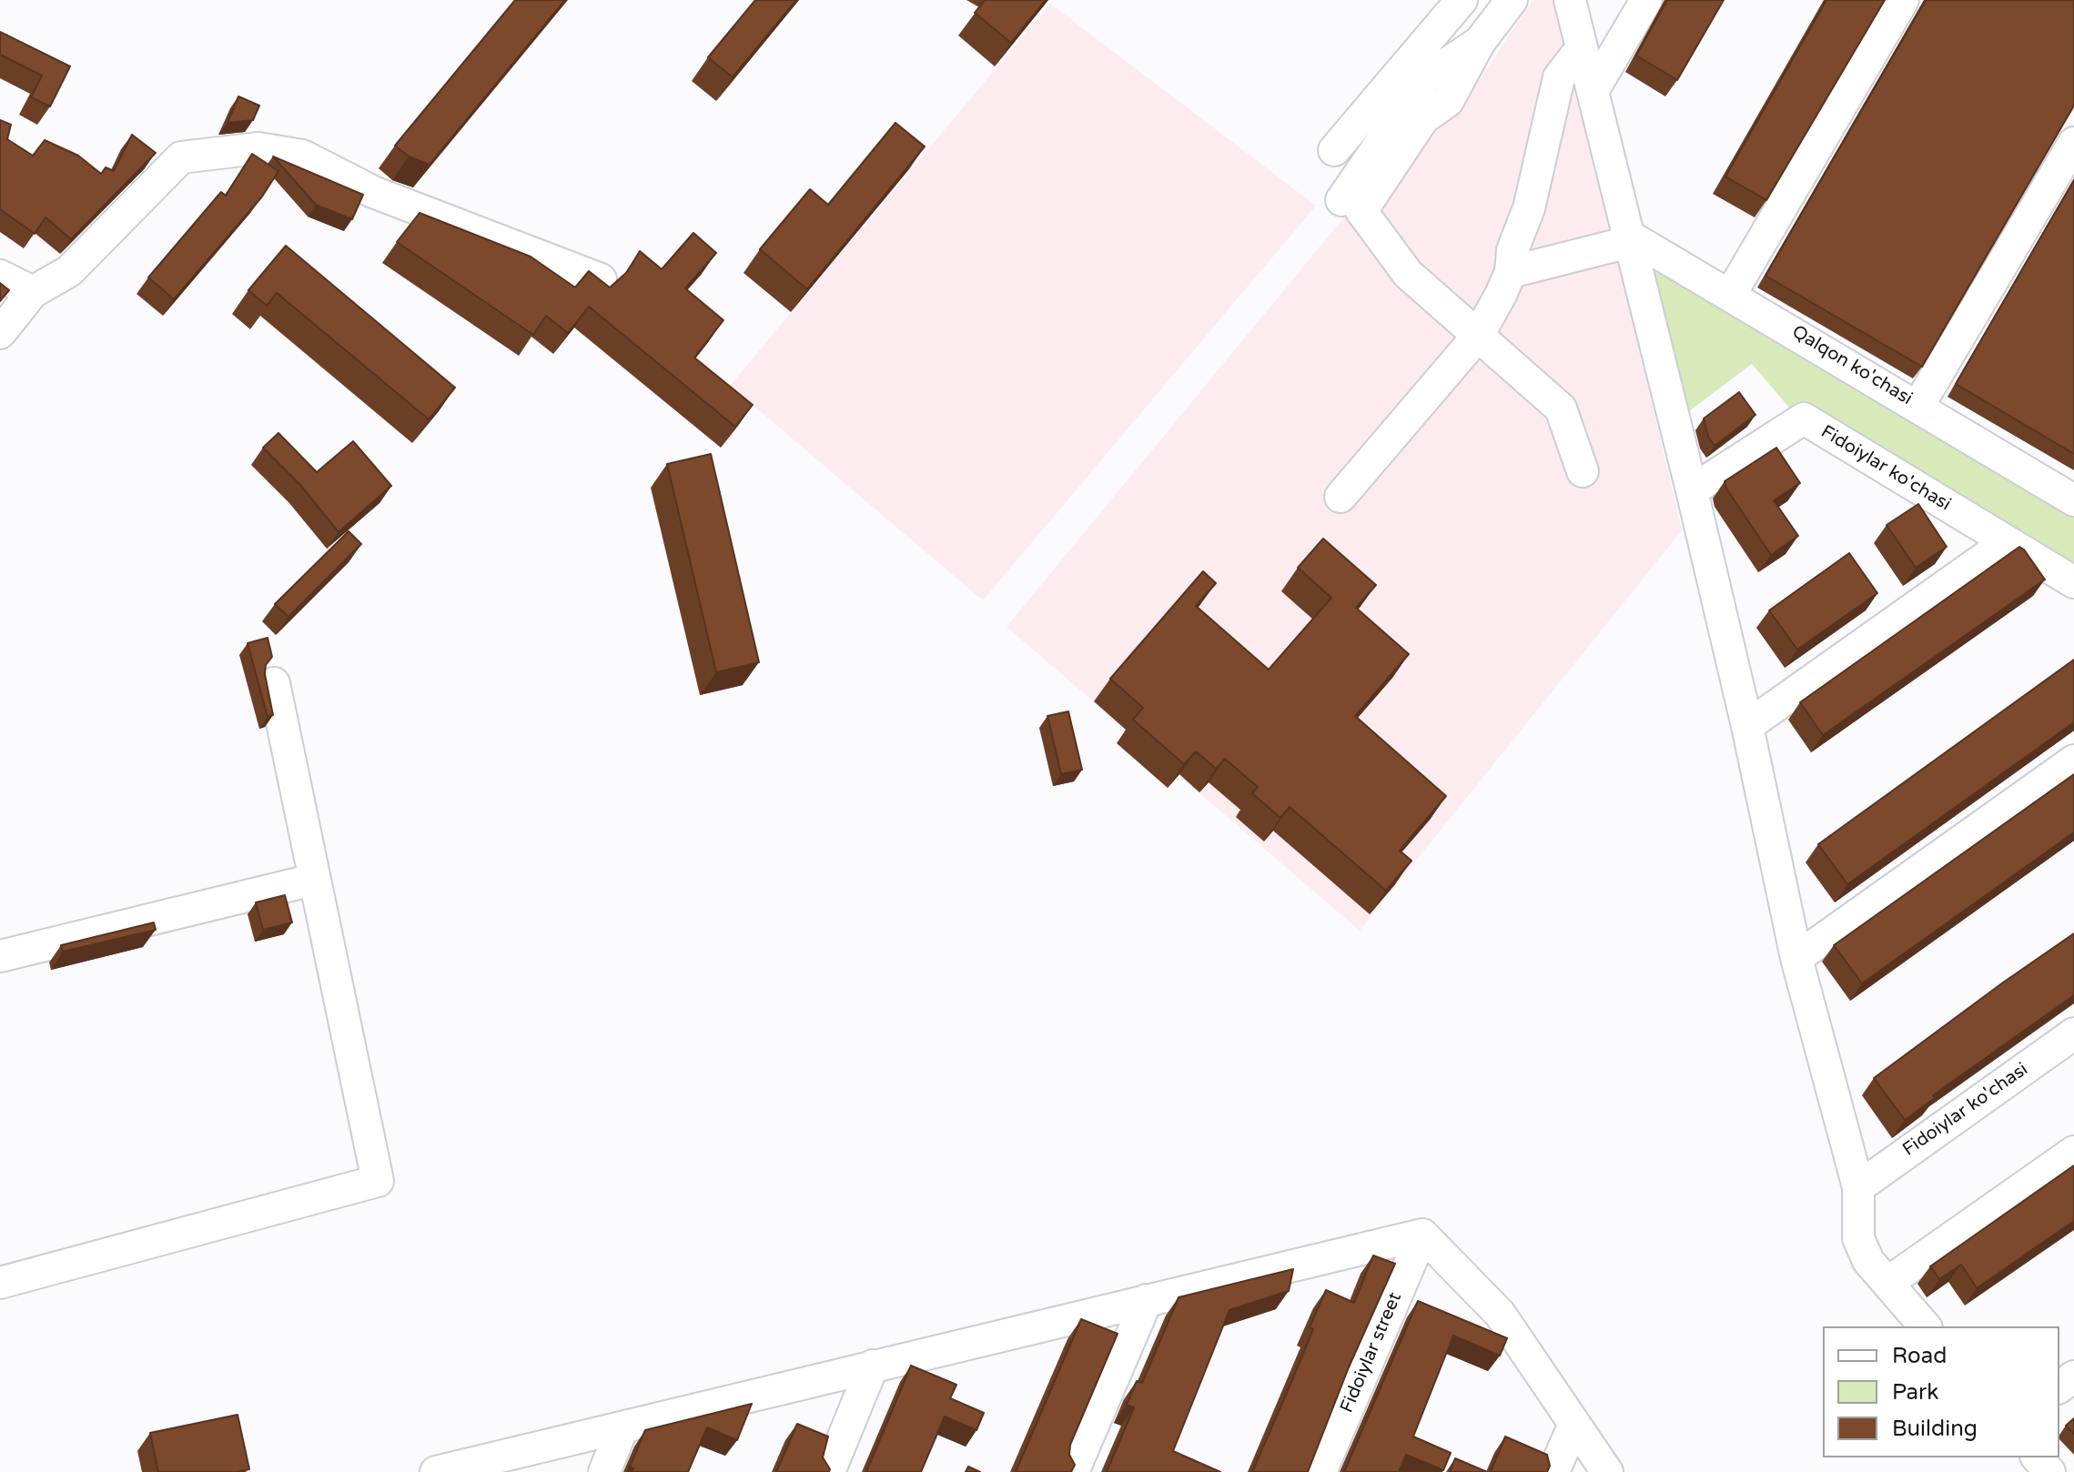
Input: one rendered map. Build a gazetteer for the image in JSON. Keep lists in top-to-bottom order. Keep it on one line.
{"streets":{"street":["Qalqon ko'chasi","Fidoiylar ko'chasi","Fidoiylar street"]},"legend":["Road","Park","Building"]}
